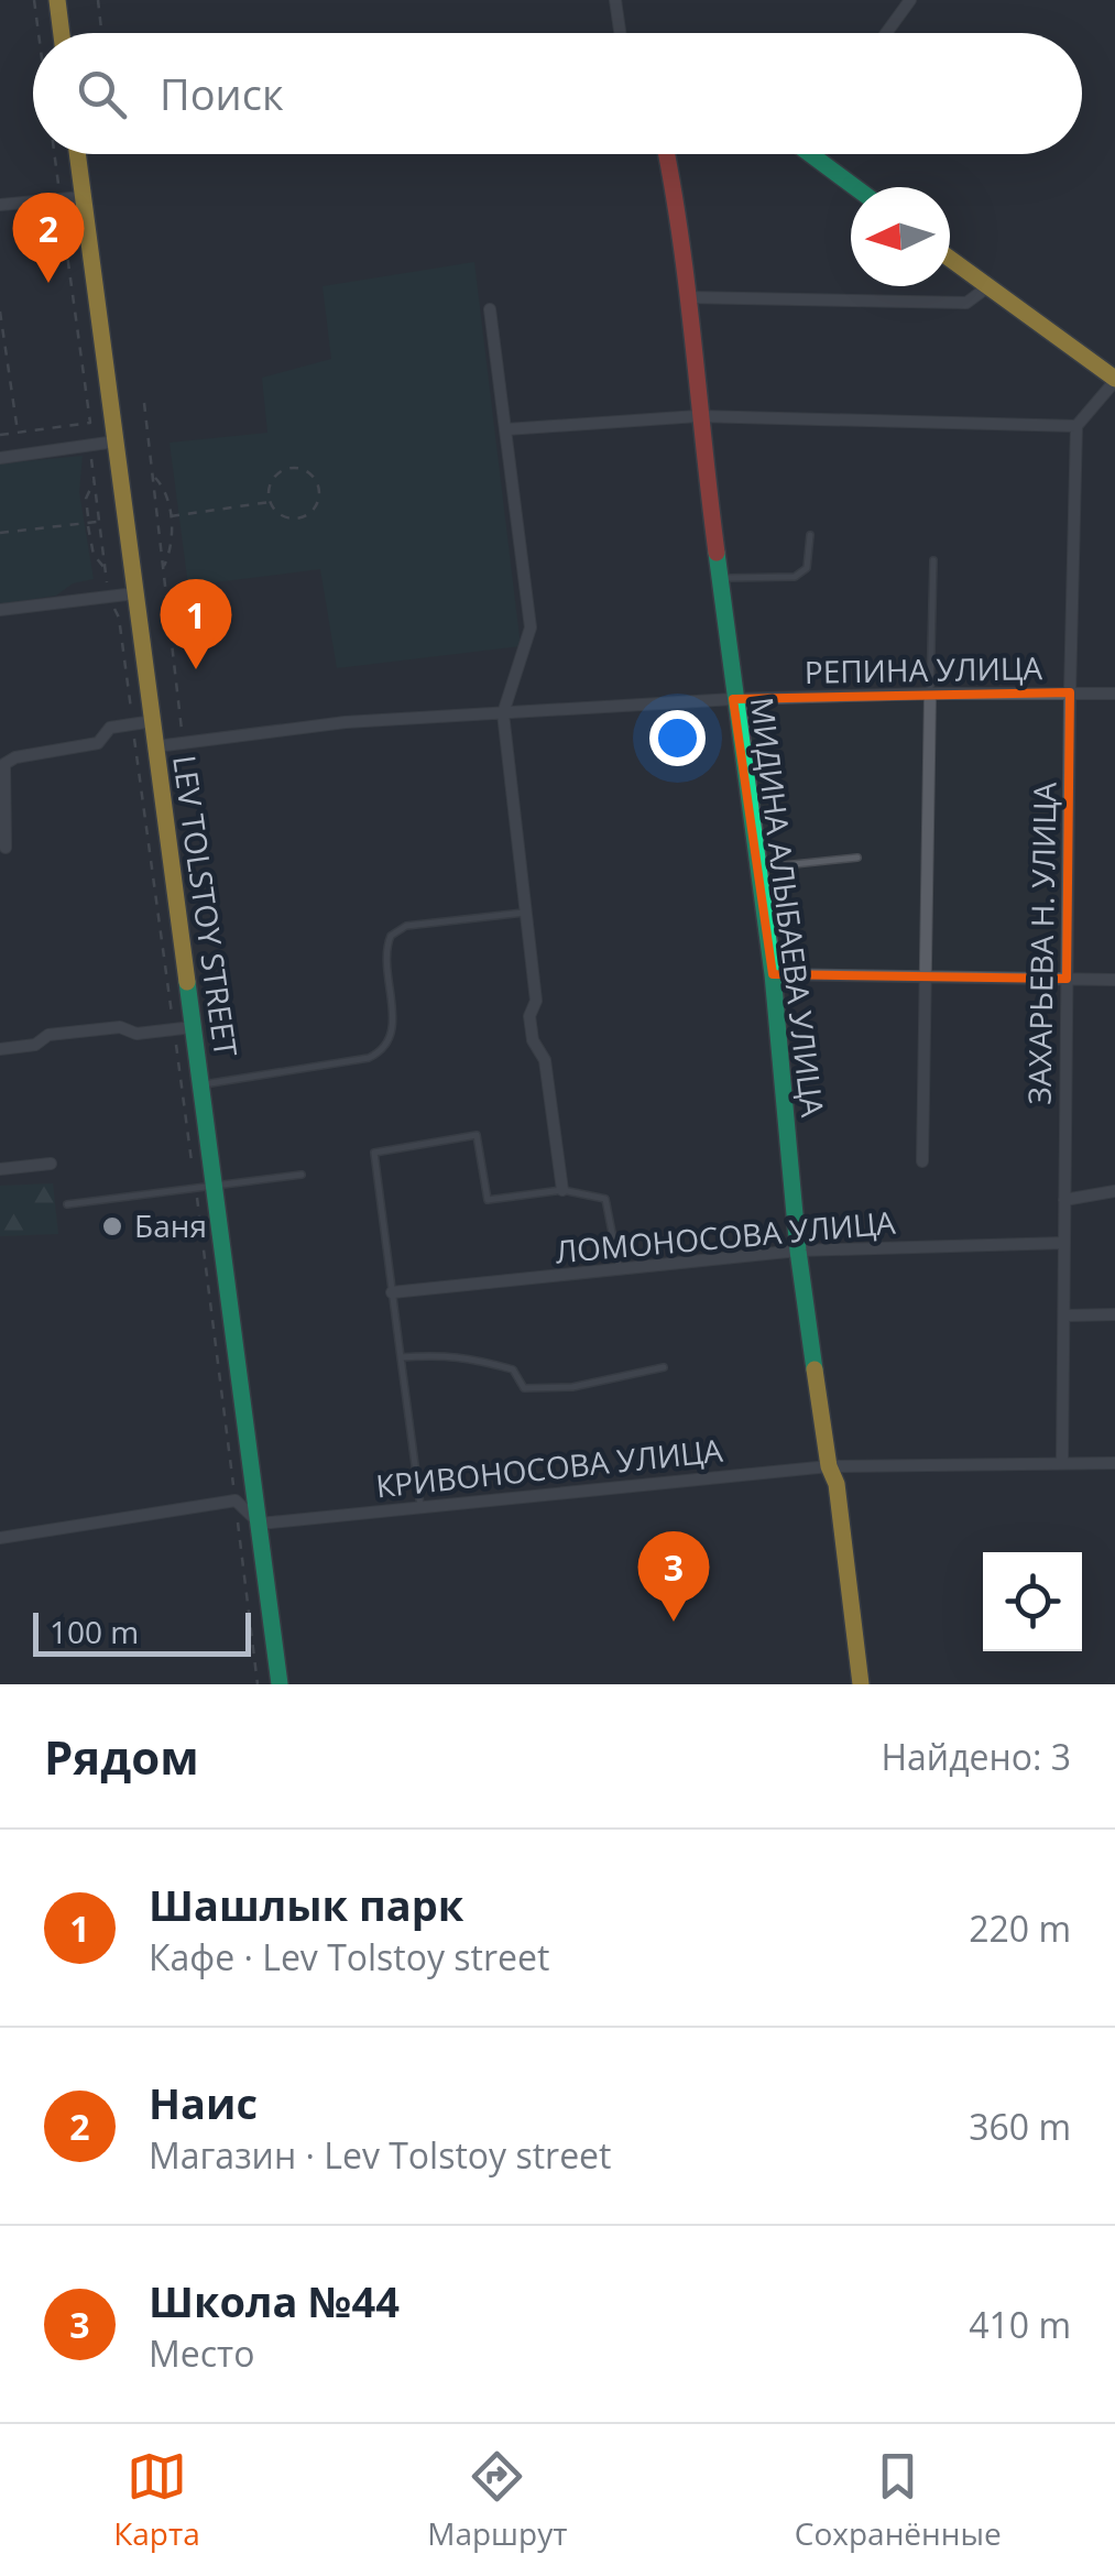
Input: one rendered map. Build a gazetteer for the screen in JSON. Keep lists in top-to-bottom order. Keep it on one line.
{"streets":{"street":["РЕПИНА УЛИЦА","LEV TOLSTOY STREET","МИДИНА АЛЫБАЕВА УЛИЦА","ЗАХАРЬЕВА Н. УЛИЦА","ЛОМОНОСОВА УЛИЦА","КРИВОНОСОВА УЛИЦА"]},"crossings":[["РЕПИНА УЛИЦА","LEV TOLSTOY STREET"],["РЕПИНА УЛИЦА","МИДИНА АЛЫБАЕВА УЛИЦА"],["РЕПИНА УЛИЦА","ЗАХАРЬЕВА Н. УЛИЦА"],["LEV TOLSTOY STREET","КРИВОНОСОВА УЛИЦА"],["МИДИНА АЛЫБАЕВА УЛИЦА","ЛОМОНОСОВА УЛИЦА"],["МИДИНА АЛЫБАЕВА УЛИЦА","КРИВОНОСОВА УЛИЦА"],["ЗАХАРЬЕВА Н. УЛИЦА","ЛОМОНОСОВА УЛИЦА"],["ЗАХАРЬЕВА Н. УЛИЦА","КРИВОНОСОВА УЛИЦА"]],"places":["Баня"],"scale_bar":"100 m","north":"left","page":{"search":"Поиск","pins":["2","1","3"],"scale":"100 m","heading":["Рядом","Найдено: 3"],"list":[{"mark":"1","name":"Шашлык парк","note":"Кафе · Lev Tolstoy street","value":"220 m"},{"mark":"2","name":"Наис","note":"Магазин · Lev Tolstoy street","value":"360 m"},{"mark":"3","name":"Школа №44","note":"Место","value":"410 m"}],"nav":["Карта","Маршрут","Сохранённые"]}}
